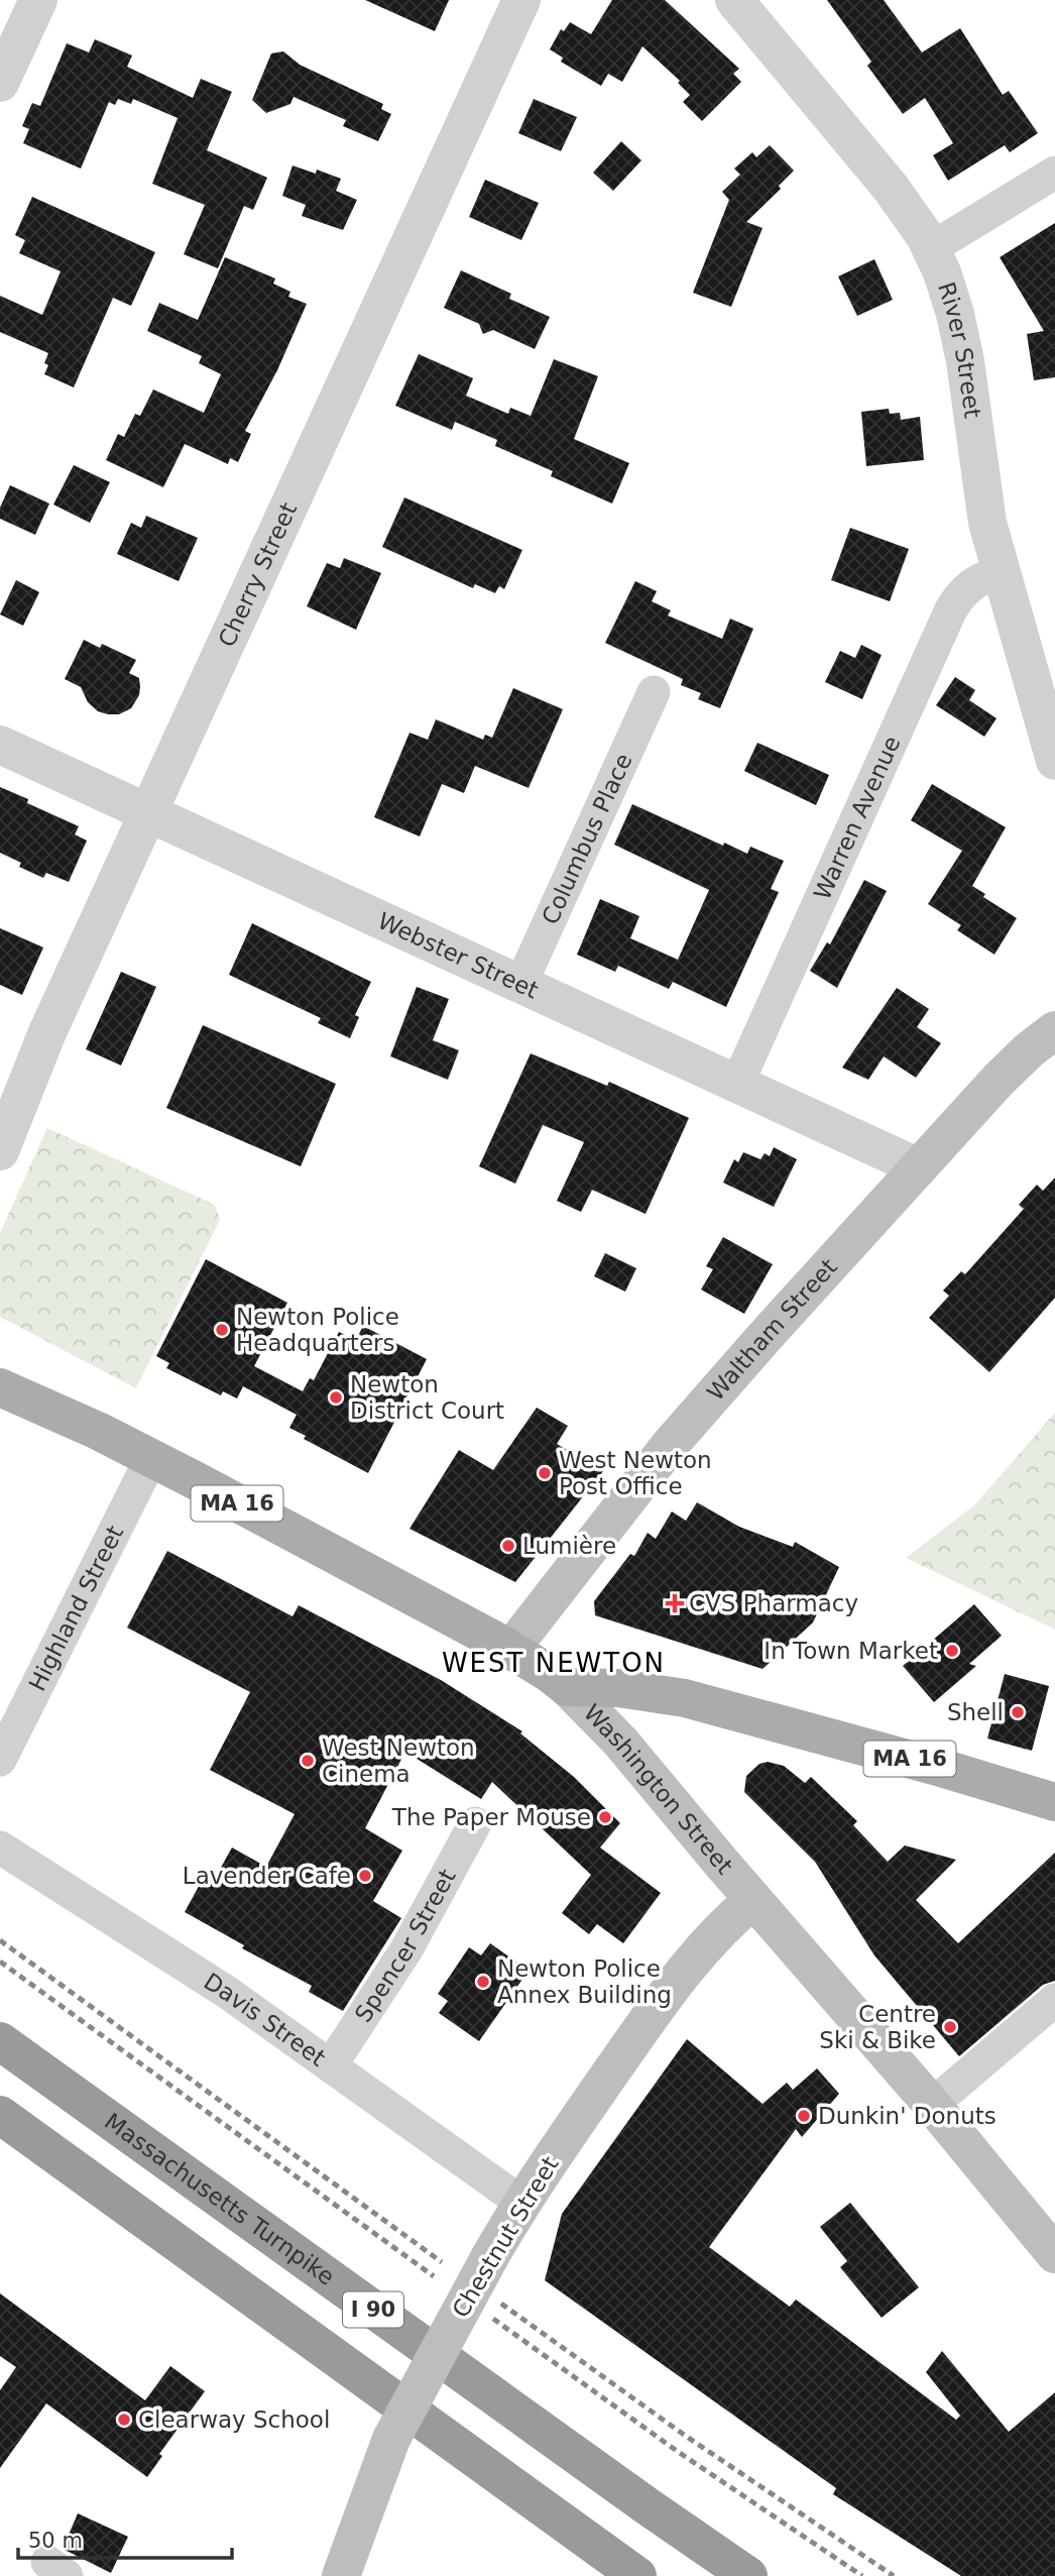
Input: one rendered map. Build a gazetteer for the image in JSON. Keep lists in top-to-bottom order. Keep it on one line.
{"streets":{"highway":["Massachusetts Turnpike","I 90"],"main road":["Waltham Street","MA 16","Washington Street","Chestnut Street"],"street":["River Street","Cherry Street","Warren Avenue","Columbus Place","Webster Street","Highland Street","Spencer Street","Davis Street"]},"crossings":[["River Street","Warren Avenue"],["Cherry Street","Webster Street"],["Warren Avenue","Webster Street"],["Columbus Place","Webster Street"],["Webster Street","Waltham Street"],["Waltham Street","Washington Street"],["MA 16","Washington Street"],["Highland Street","Washington Street"],["Washington Street","Chestnut Street"],["Spencer Street","Davis Street"],["Davis Street","Chestnut Street"]],"districts":["WEST NEWTON"],"places":{"other":["Newton Police Headquarters","Newton District Court","West Newton Post Office","Lumière","In Town Market","Shell","West Newton Cinema","The Paper Mouse","Lavender Cafe","Newton Police Annex Building","Centre Ski & Bike","Dunkin' Donuts","Clearway School"],"health":["CVS Pharmacy"]},"scale_bar":"50 m"}
